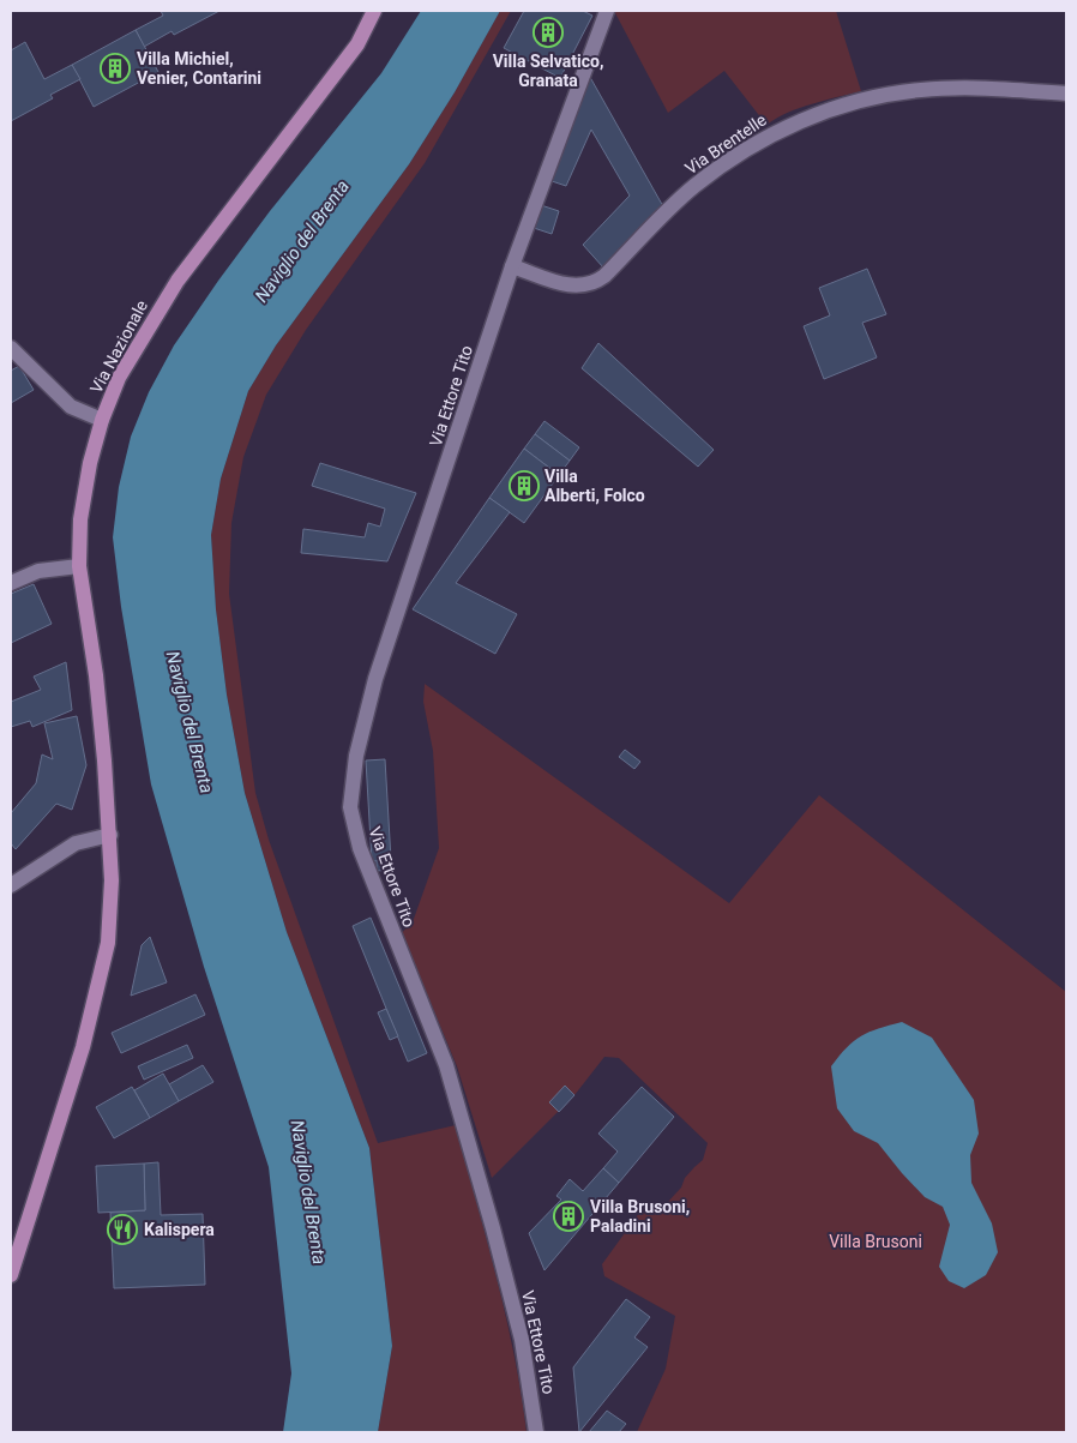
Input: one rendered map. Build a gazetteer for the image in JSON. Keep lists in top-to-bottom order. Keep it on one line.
{"streets":{"main road":["Via Nazionale"],"street":["Via Brentelle","Via Ettore Tito"]},"crossings":[["Via Brentelle","Via Ettore Tito"]],"water":["Naviglio del Brenta"],"parks":["Villa Brusoni"],"places":{"building":["Villa Selvatico, Granata","Villa Michiel, Venier, Contarini","Villa Alberti, Folco","Villa Brusoni, Paladini"],"restaurant":["Kalispera"]}}
